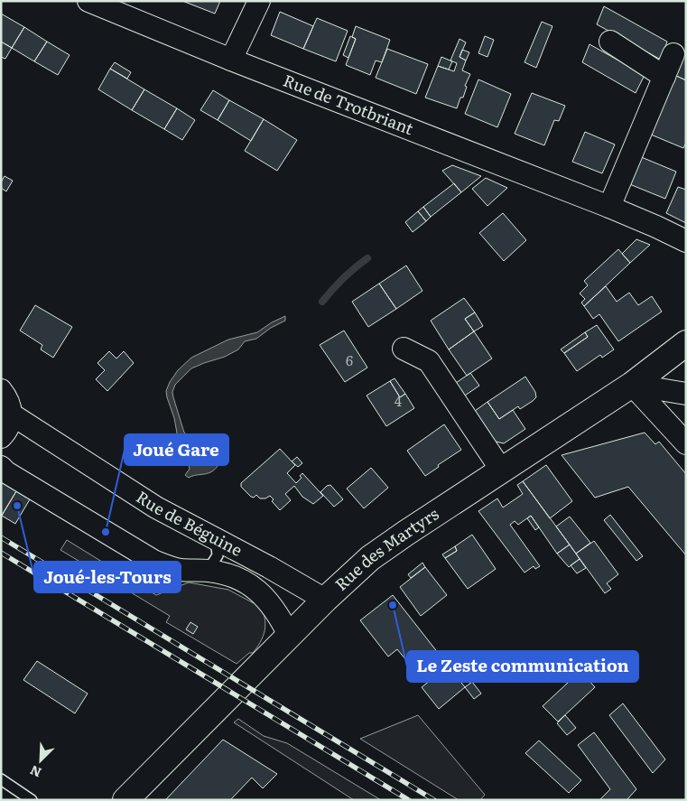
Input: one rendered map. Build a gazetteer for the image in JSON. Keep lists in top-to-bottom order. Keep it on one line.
{"streets":{"main road":["Rue des Martyrs"],"street":["Rue de Trotbriant","Rue de Béguine"]},"crossings":[["Rue de Béguine","Rue des Martyrs"]],"places":["Joué-les-Tours","Joué Gare","Le Zeste communication"],"house_numbers":["6","4"],"north":"bottom left"}
